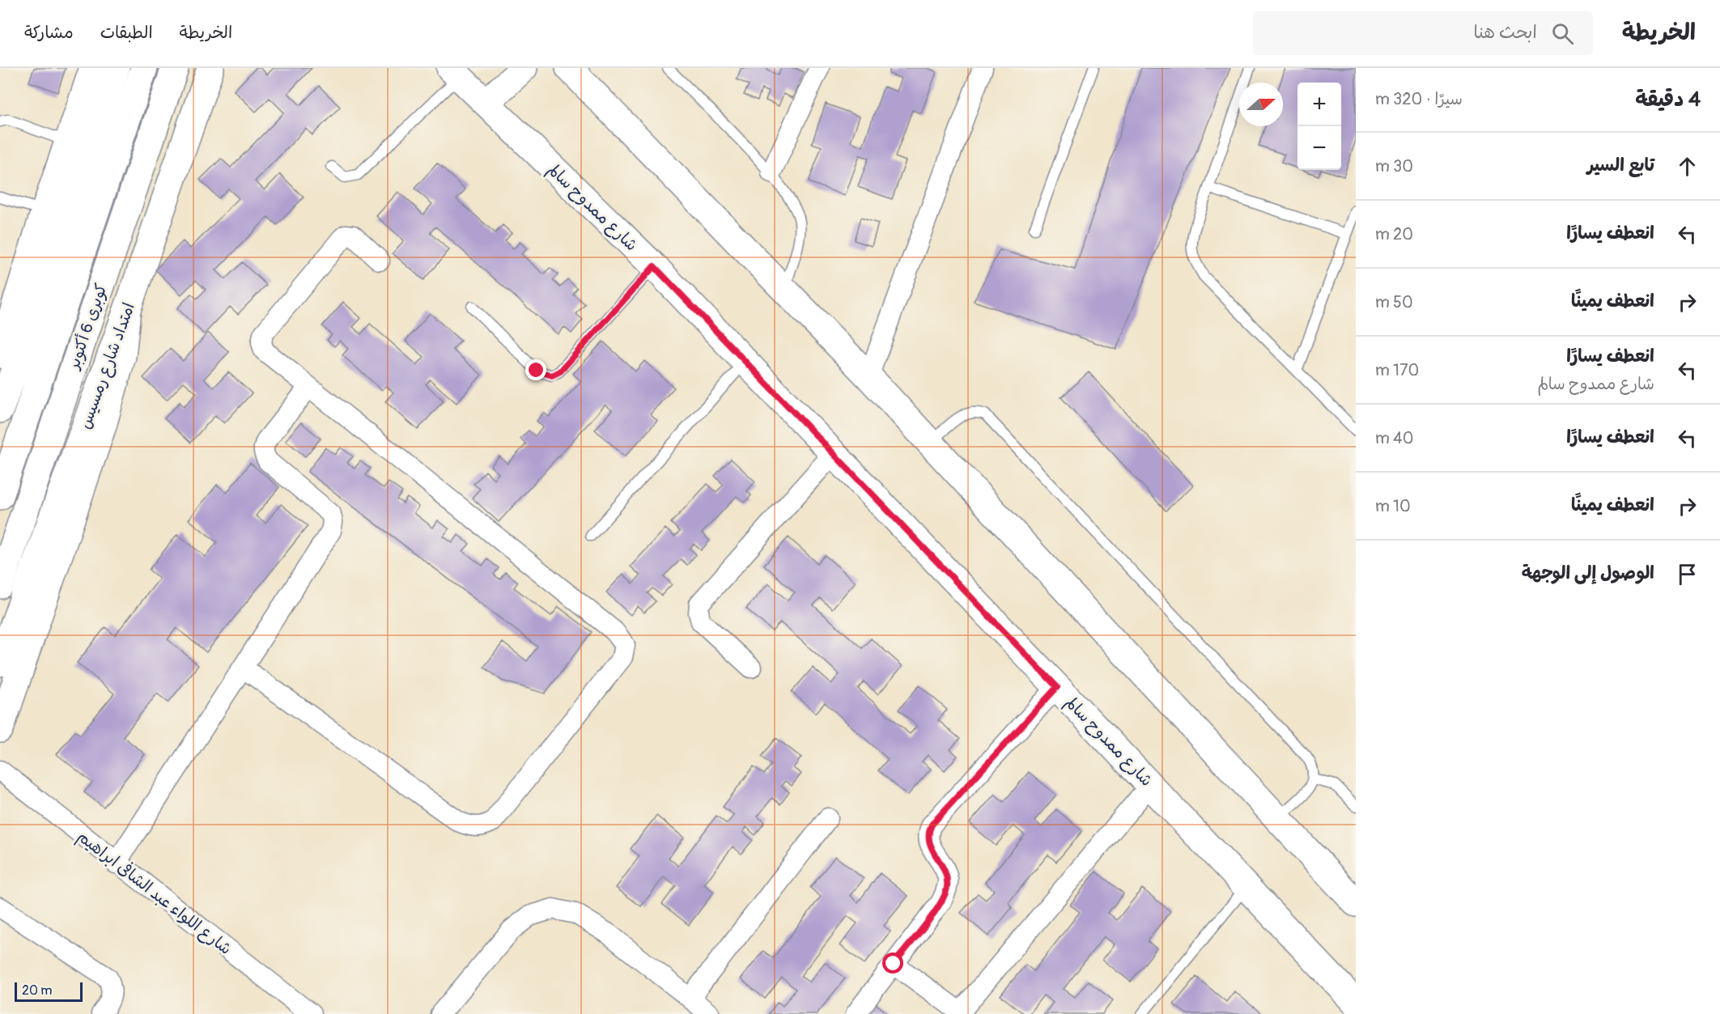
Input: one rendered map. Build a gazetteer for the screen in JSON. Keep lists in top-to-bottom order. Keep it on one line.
{"streets":{"main road":["شارع ممدوح سالم","كوبرى 6 أكتوبر","امتداد شارع رمسيس"],"street":["شارع اللواء عبد الشافى ابراهيم"]},"scale_bar":"20 m","north":"right","page":{"header":"الخريطة","search":"ابحث هنا","nav":["الخريطة","الطبقات","مشاركة"],"heading":["4 دقيقة","سيرًا · 320 m"],"map_buttons":["+","−"],"list":[["تابع السير","30 m"],["انعطف يسارًا","20 m"],["انعطف يمينًا","50 m"],["انعطف يسارًا","شارع ممدوح سالم","170 m"],["انعطف يسارًا","40 m"],["انعطف يمينًا","10 m"],"الوصول إلى الوجهة"],"scale":"20 m"}}
